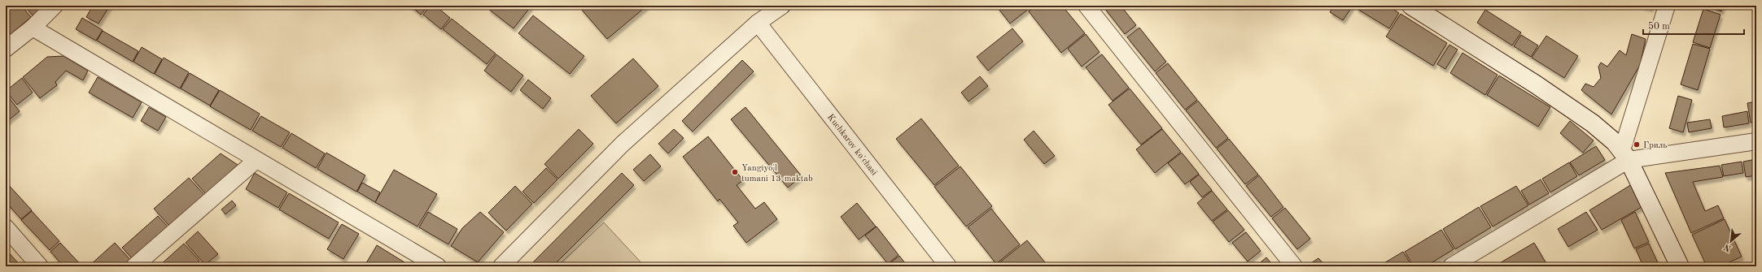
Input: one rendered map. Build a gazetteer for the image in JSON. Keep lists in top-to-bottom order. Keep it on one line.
{"streets":{"street":["Kuchkarov ko'chasi"]},"places":["Гриль","Yangiyo'l tumani 13-maktab"],"scale_bar":"50 m","north":"bottom left"}
